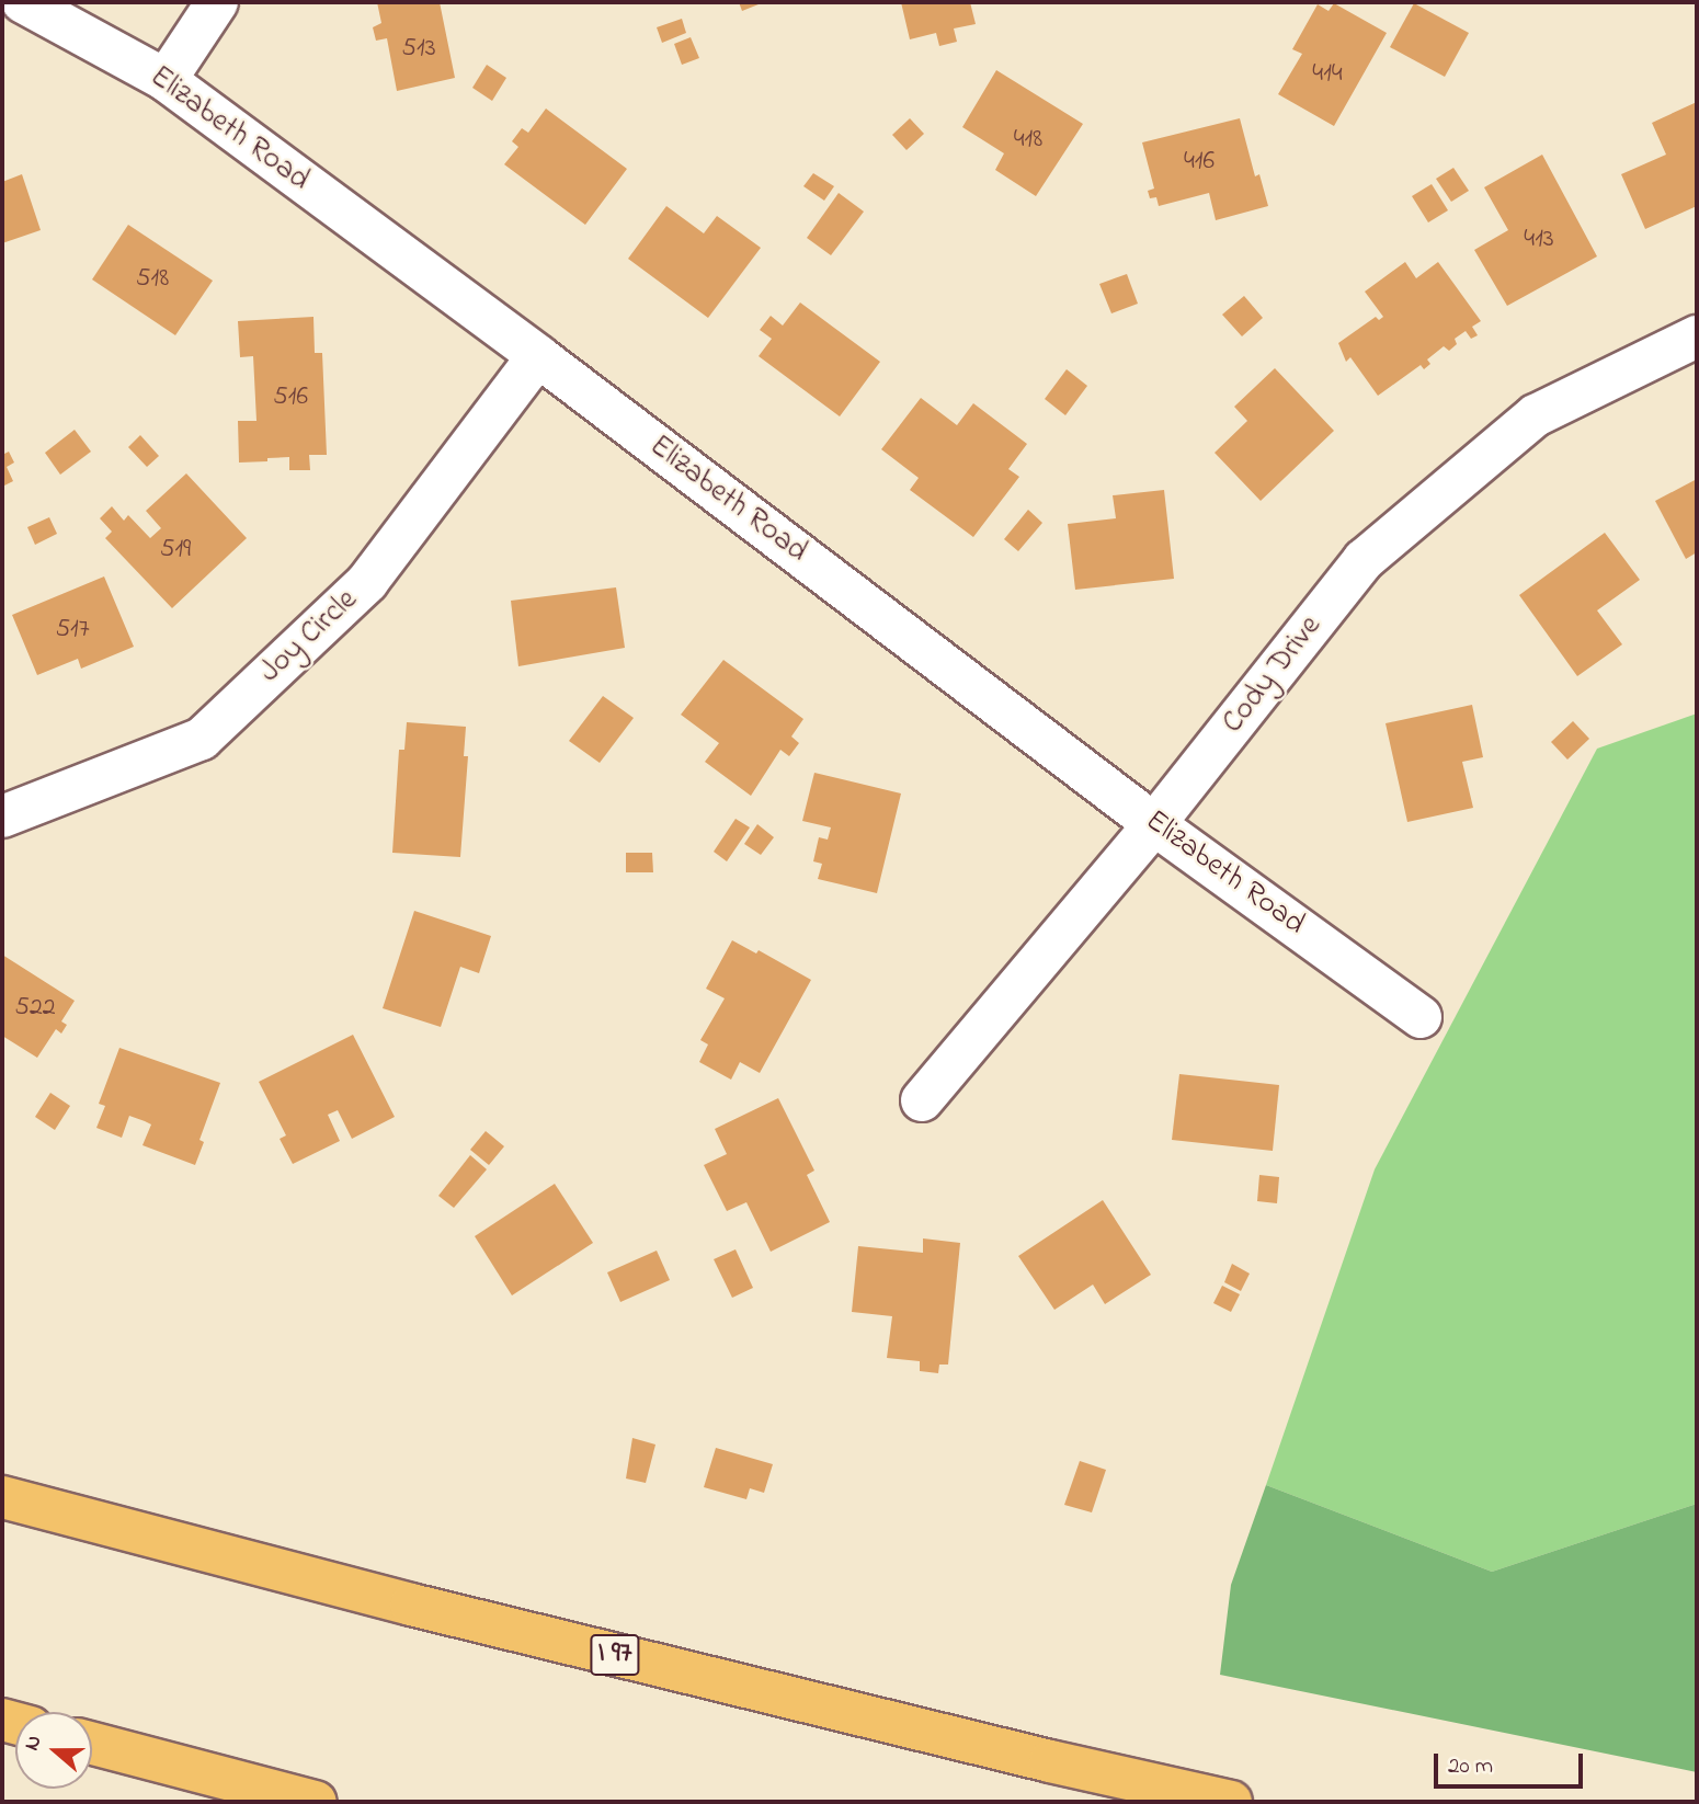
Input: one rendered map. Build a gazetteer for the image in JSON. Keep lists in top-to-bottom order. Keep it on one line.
{"streets":{"highway":["I 97"],"street":["Elizabeth Road","Joy Circle","Cody Drive"]},"crossings":[["Elizabeth Road","Joy Circle"],["Elizabeth Road","Cody Drive"]],"house_numbers":["513","414","418","416","413","518","516","519","517","522"],"scale_bar":"20 m","north":"left"}
